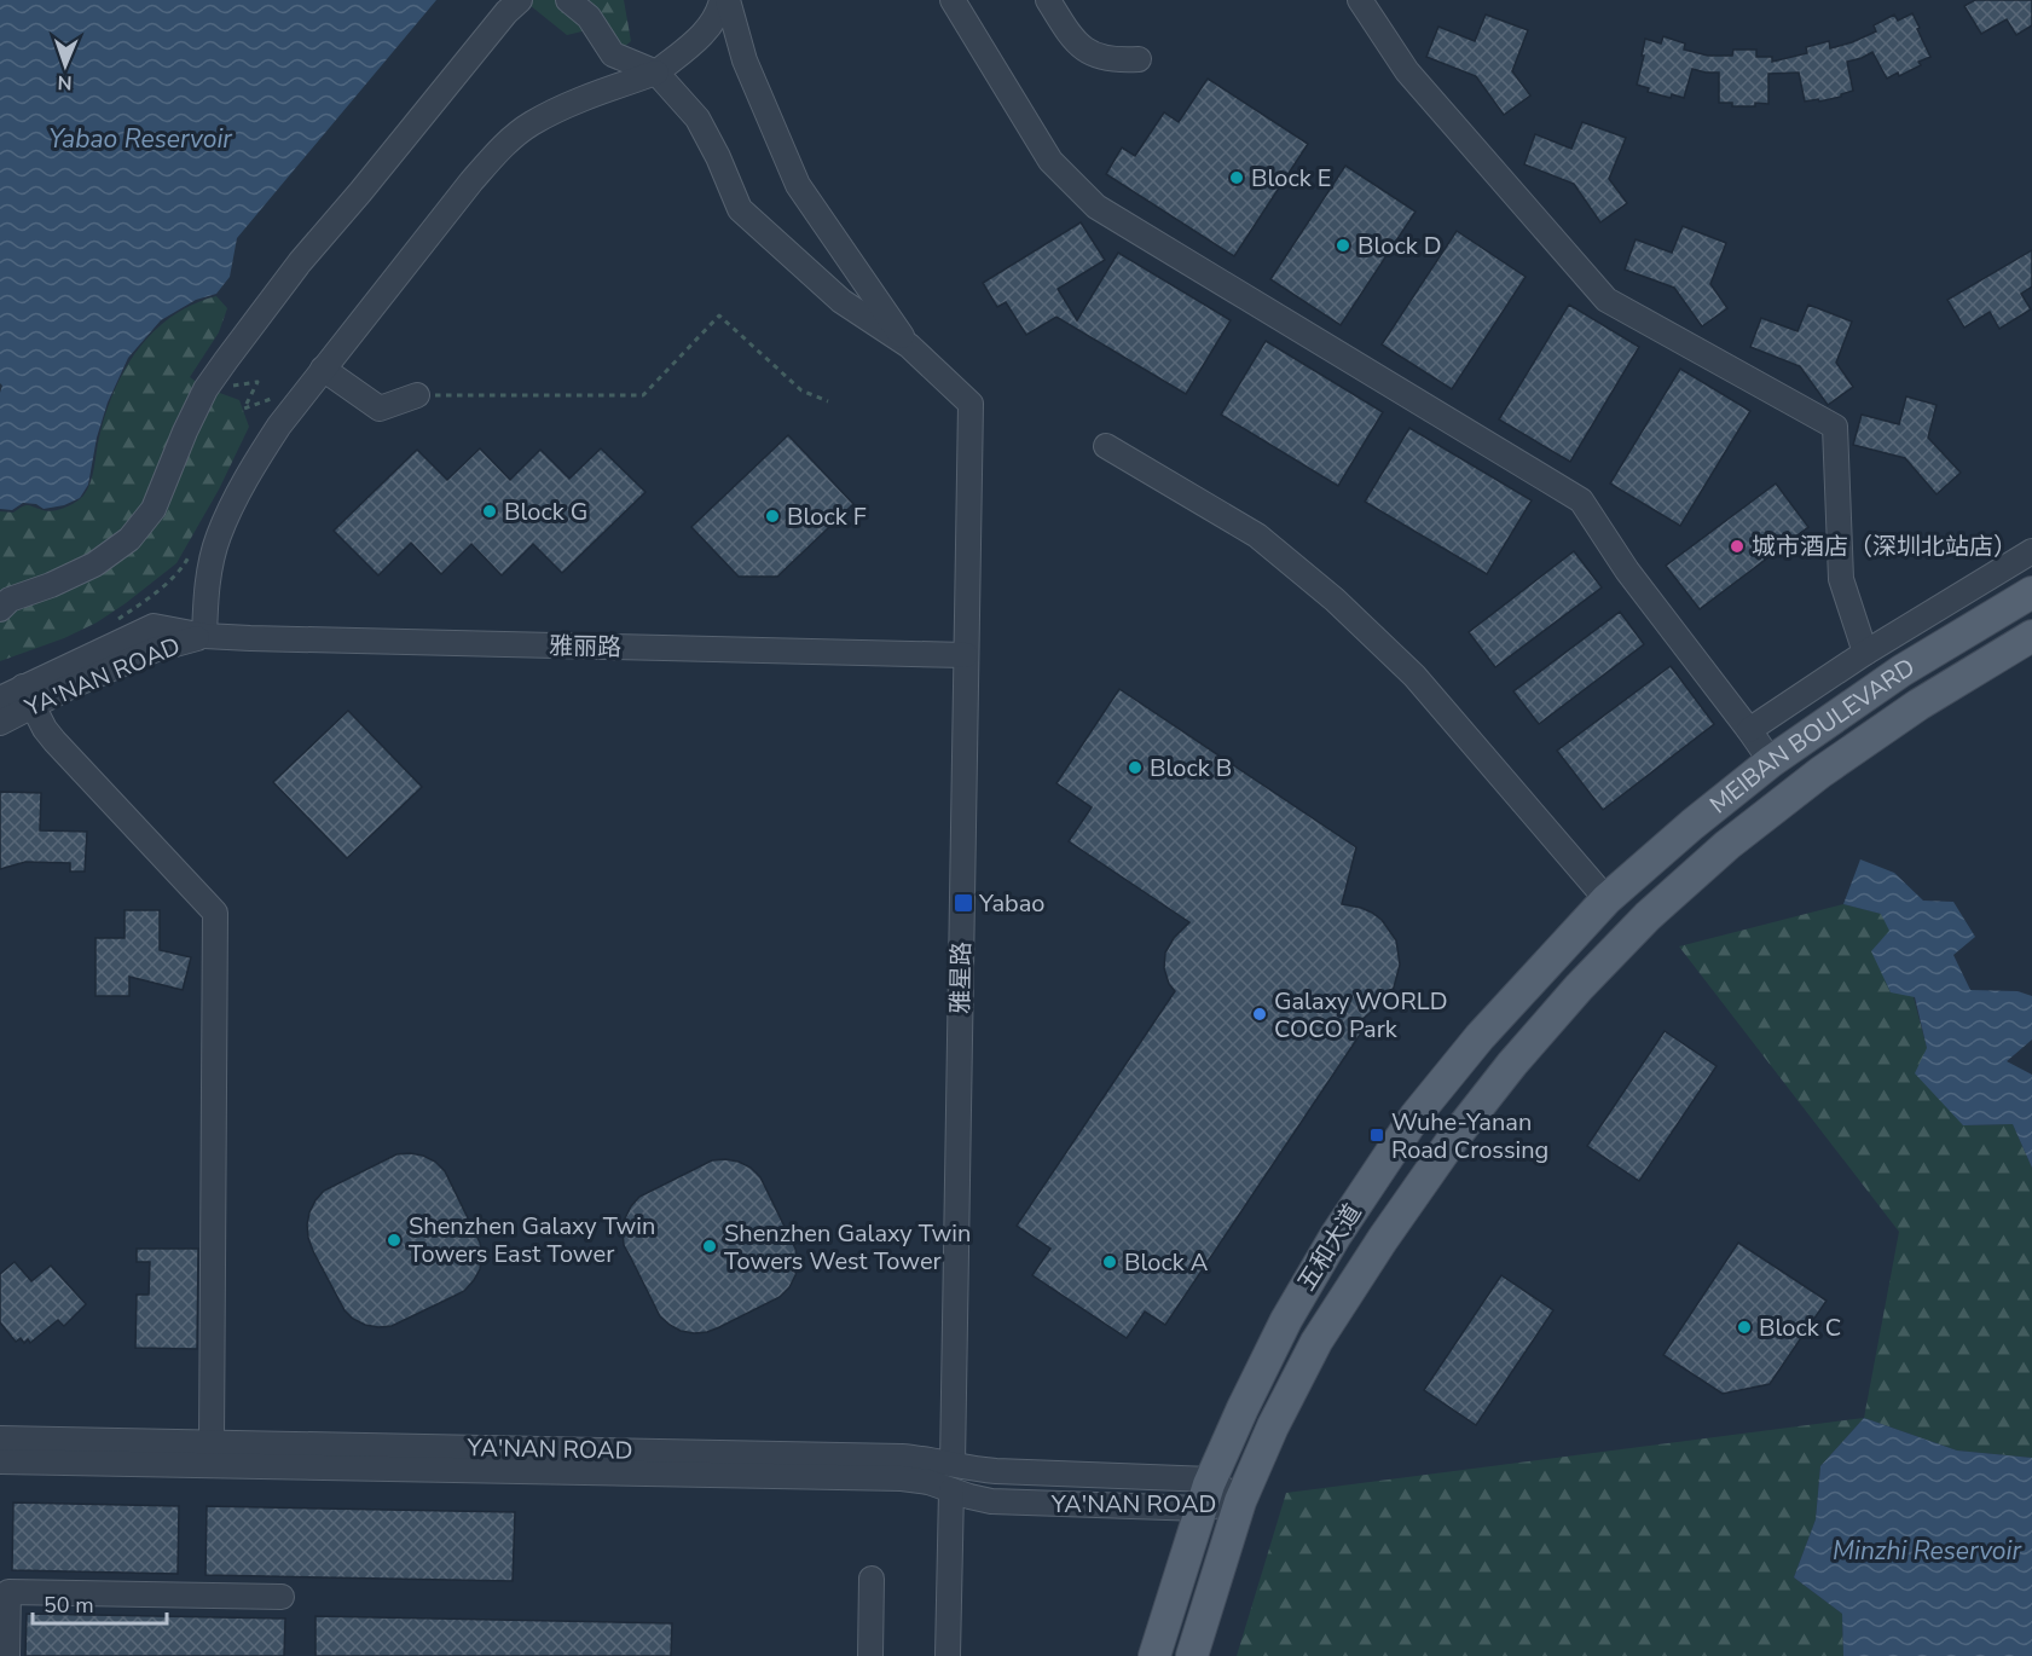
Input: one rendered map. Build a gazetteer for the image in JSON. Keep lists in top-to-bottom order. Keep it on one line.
{"streets":{"main road":["MEIBAN BOULEVARD","五和大道"],"street":["雅丽路","YA'NAN ROAD","雅星路"]},"crossings":[["雅丽路","YA'NAN ROAD"],["雅丽路","雅星路"],["YA'NAN ROAD","雅星路"],["YA'NAN ROAD","五和大道"],["MEIBAN BOULEVARD","五和大道"]],"water":["Yabao Reservoir","Minzhi Reservoir"],"places":{"other":["Block E","Block D","Block G","Block F","城市酒店（深圳北站店）","Block B","Galaxy WORLD COCO Park","Shenzhen Galaxy Twin Towers East Tower","Shenzhen Galaxy Twin Towers West Tower","Block A","Block C"],"transit":["Yabao","Wuhe-Yanan Road Crossing"]},"scale_bar":"50 m","north":"bottom"}
